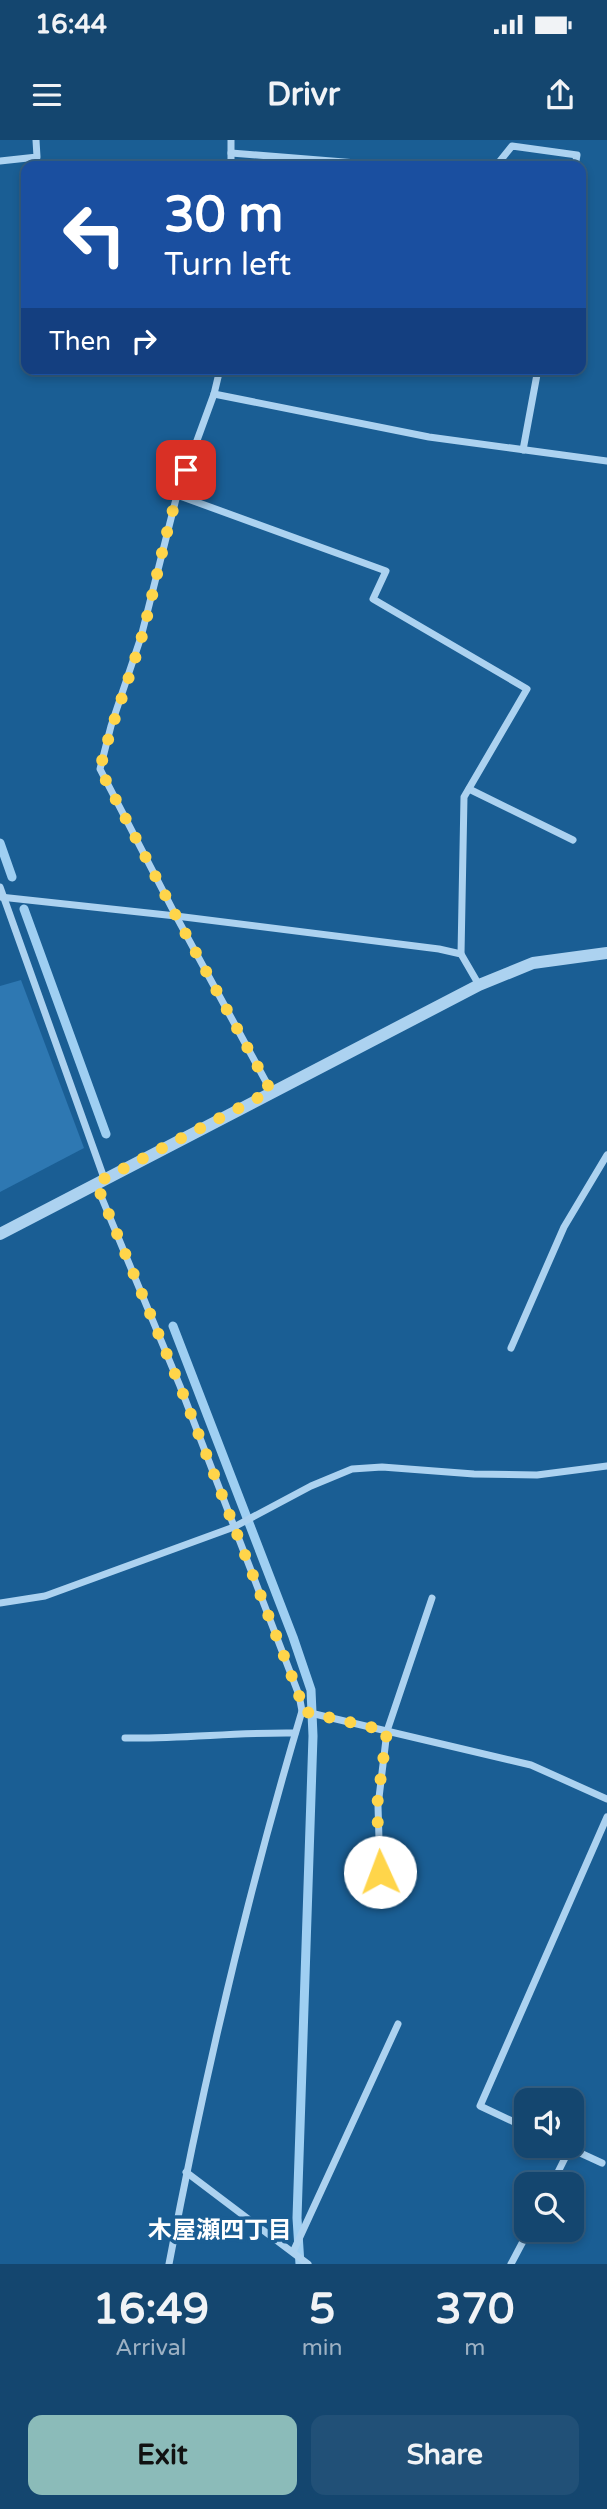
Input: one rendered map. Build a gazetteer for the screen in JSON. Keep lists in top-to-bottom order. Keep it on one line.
{"districts":["木屋瀬四丁目"],"page":{"status":"16:44","header":"Drivr","turn":["30 m","Turn left"],"then":"Then","eta":["16:49","Arrival","5","min","370","m"],"buttons":["Exit","Share"]}}
